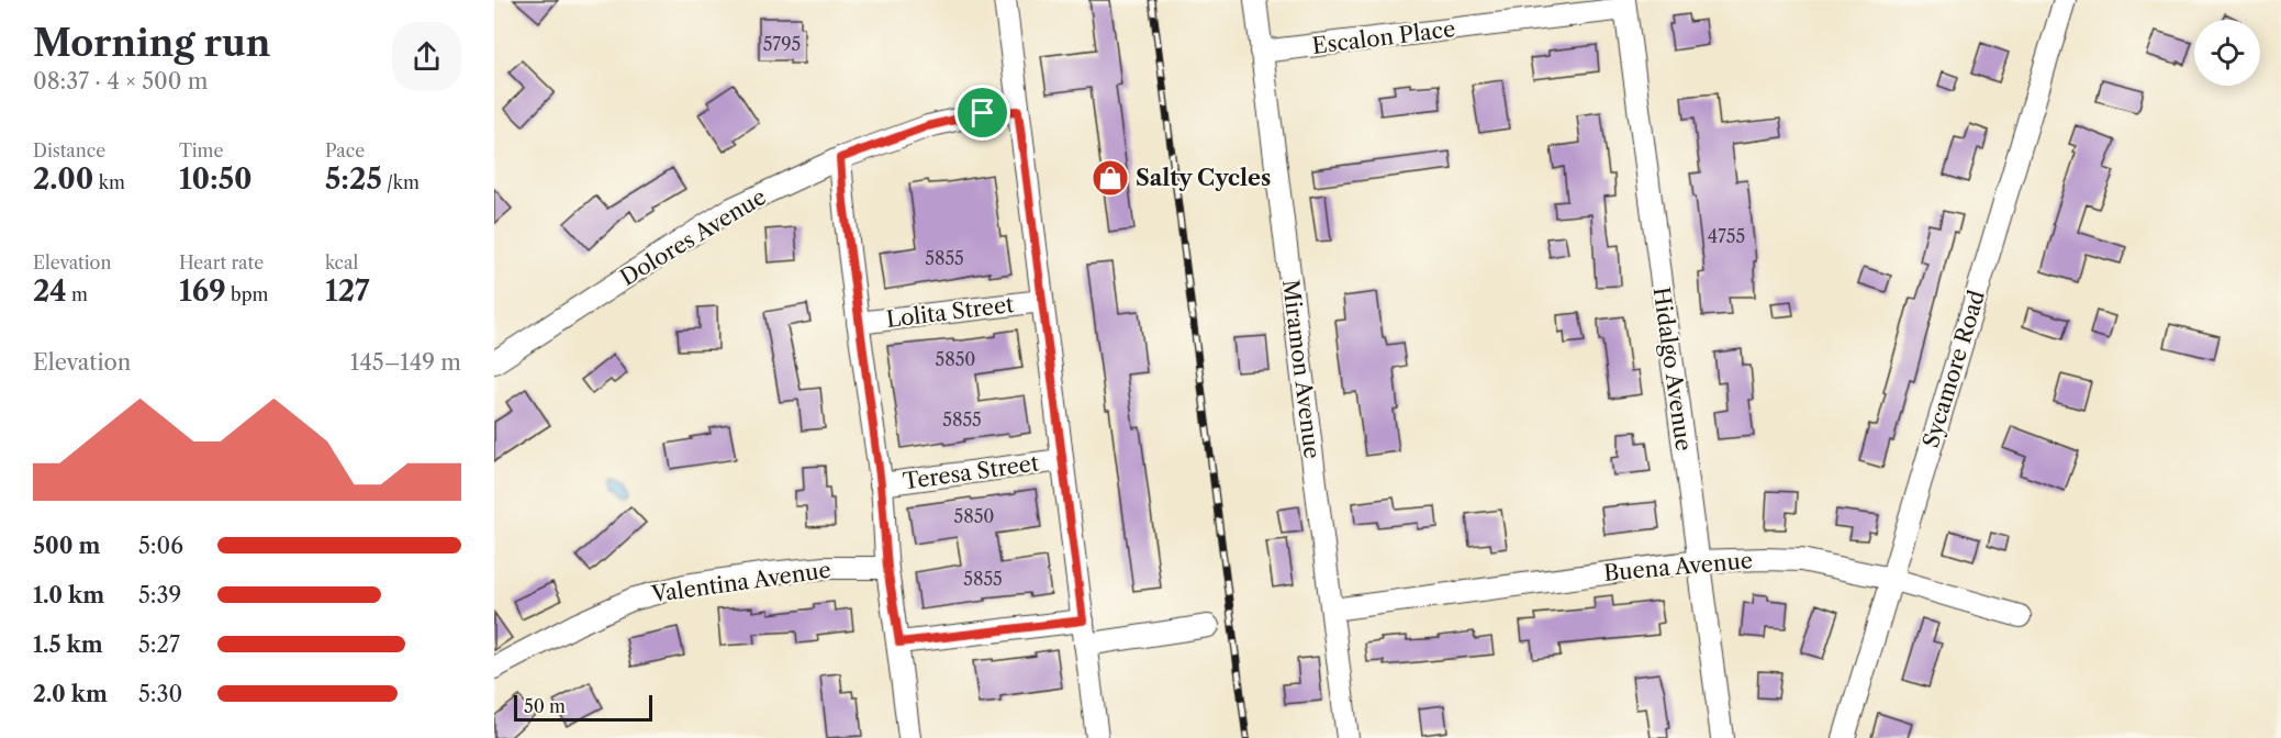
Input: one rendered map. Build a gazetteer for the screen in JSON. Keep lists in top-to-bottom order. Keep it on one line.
{"streets":{"street":["Escalon Place","Dolores Avenue","Lolita Street","Miramon Avenue","Hidalgo Avenue","Sycamore Road","Teresa Street","Buena Avenue","Valentina Avenue"]},"crossings":[["Escalon Place","Miramon Avenue"],["Escalon Place","Hidalgo Avenue"],["Miramon Avenue","Buena Avenue"],["Hidalgo Avenue","Buena Avenue"],["Sycamore Road","Buena Avenue"]],"places":{"shop":["Salty Cycles"]},"house_numbers":["5795","4755","5855","5850","5855","5850","5855"],"scale_bar":"50 m","page":{"heading":["Morning run","08:37 · 4 × 500 m"],"stats":[["Distance","2.00 km"],["Time","10:50"],["Pace","5:25 /km"],["Elevation","24 m"],["Heart rate","169 bpm"],["kcal","127"]],"chart":["Elevation","145–149 m"],"list":[{"name":"500 m","note":"5:06"},{"name":"1.0 km","note":"5:39"},{"name":"1.5 km","note":"5:27"},{"name":"2.0 km","note":"5:30"}],"scale":"50 m"}}
